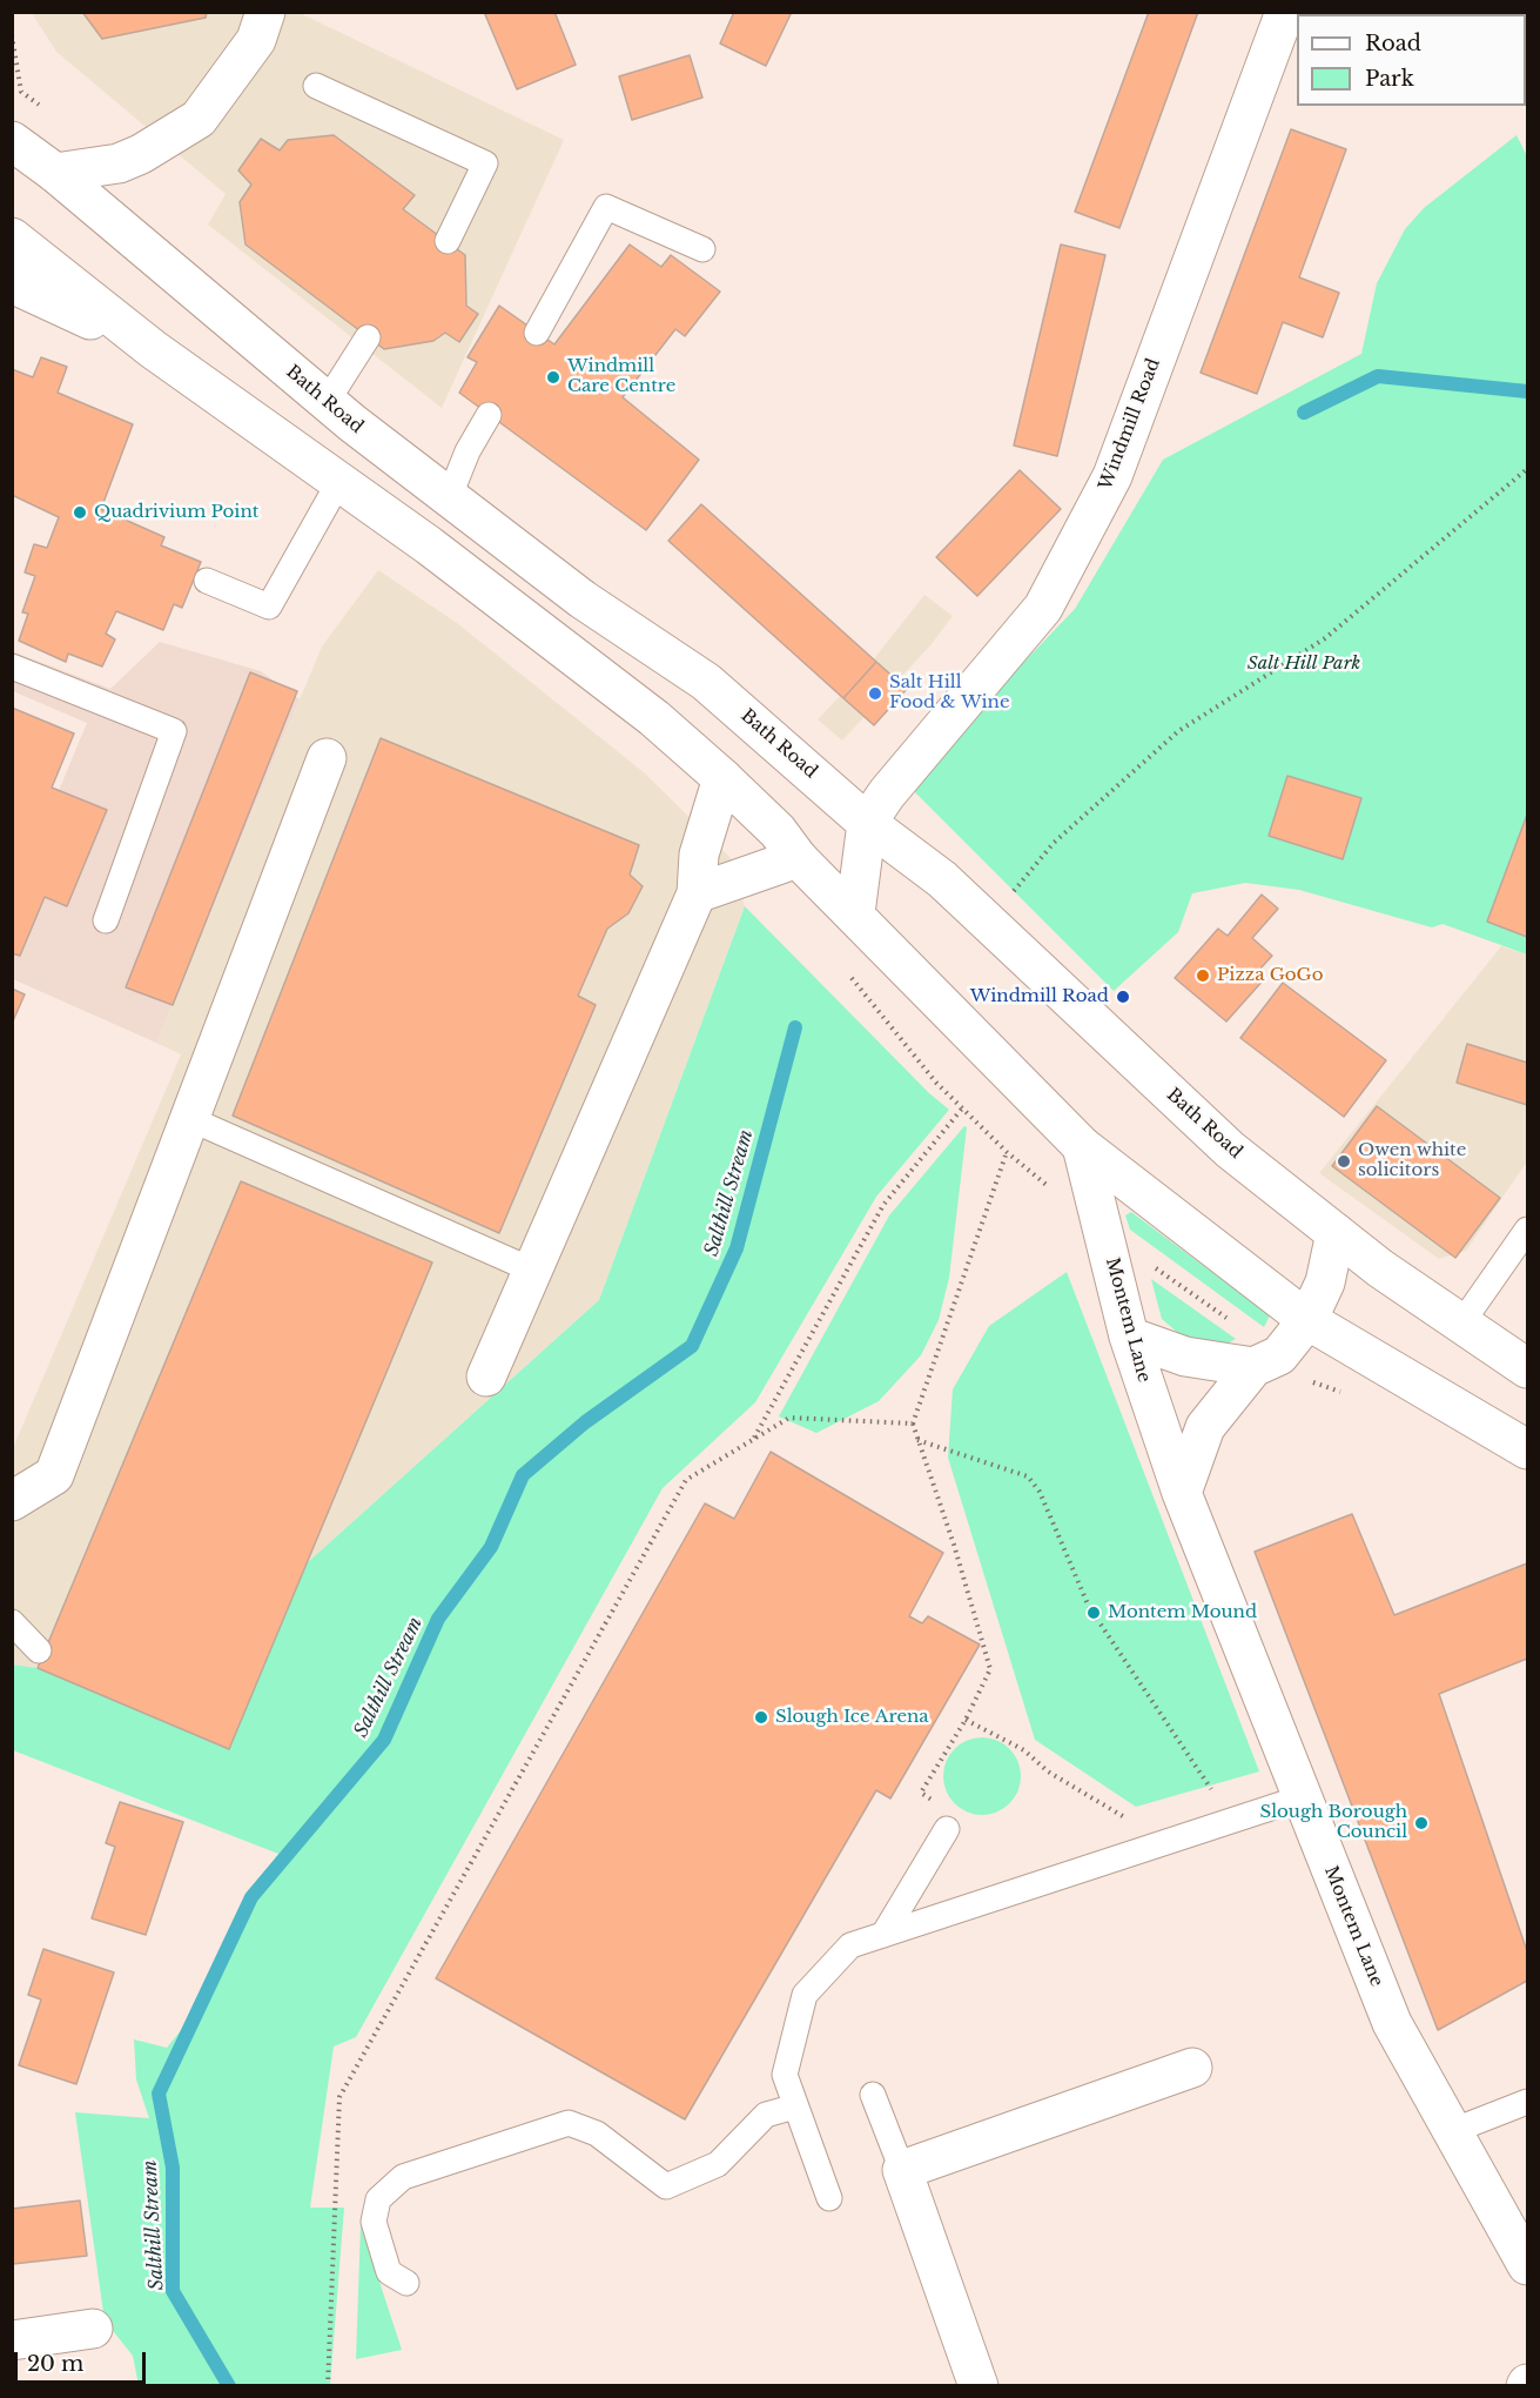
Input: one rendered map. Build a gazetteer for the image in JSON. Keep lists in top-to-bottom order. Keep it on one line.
{"streets":{"main road":["Bath Road","Windmill Road","Montem Lane"]},"crossings":[["Bath Road","Windmill Road"]],"water":["Salthill Stream"],"parks":["Salt Hill Park"],"places":["Windmill Care Centre","Quadrivium Point","Salt Hill Food & Wine","Pizza GoGo","Windmill Road","Owen white solicitors","Montem Mound","Slough Ice Arena","Slough Borough Council"],"legend":["Road","Park"],"scale_bar":"20 m"}
